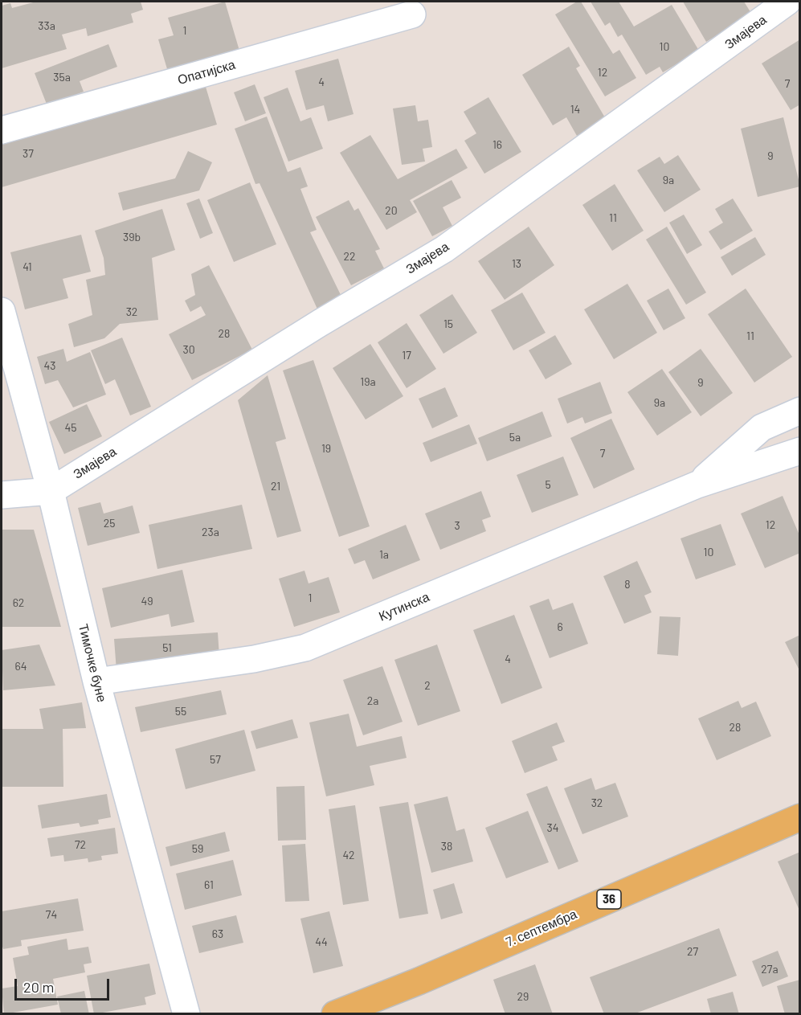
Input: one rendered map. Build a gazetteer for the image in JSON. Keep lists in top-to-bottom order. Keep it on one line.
{"streets":{"main road":["36","7. септембра"],"street":["Змајева","Опатијска","Кутинска","Тимочке буне"]},"crossings":[["Змајева","Тимочке буне"],["Кутинска","Тимочке буне"]],"house_numbers":["33a","1","10","12","35a","4","7","14","16","37","9","9a","20","11","39b","22","13","41","32","15","28","11","30","17","43","19a","9","9a","45","5a","19","7","5","21","25","12","3","23a","10","1a","8","1","49","62","6","51","4","64","2","2a","55","28","57","32","34","72","38","59","42","61","74","63","44","27","27a","29"],"scale_bar":"20 m"}
